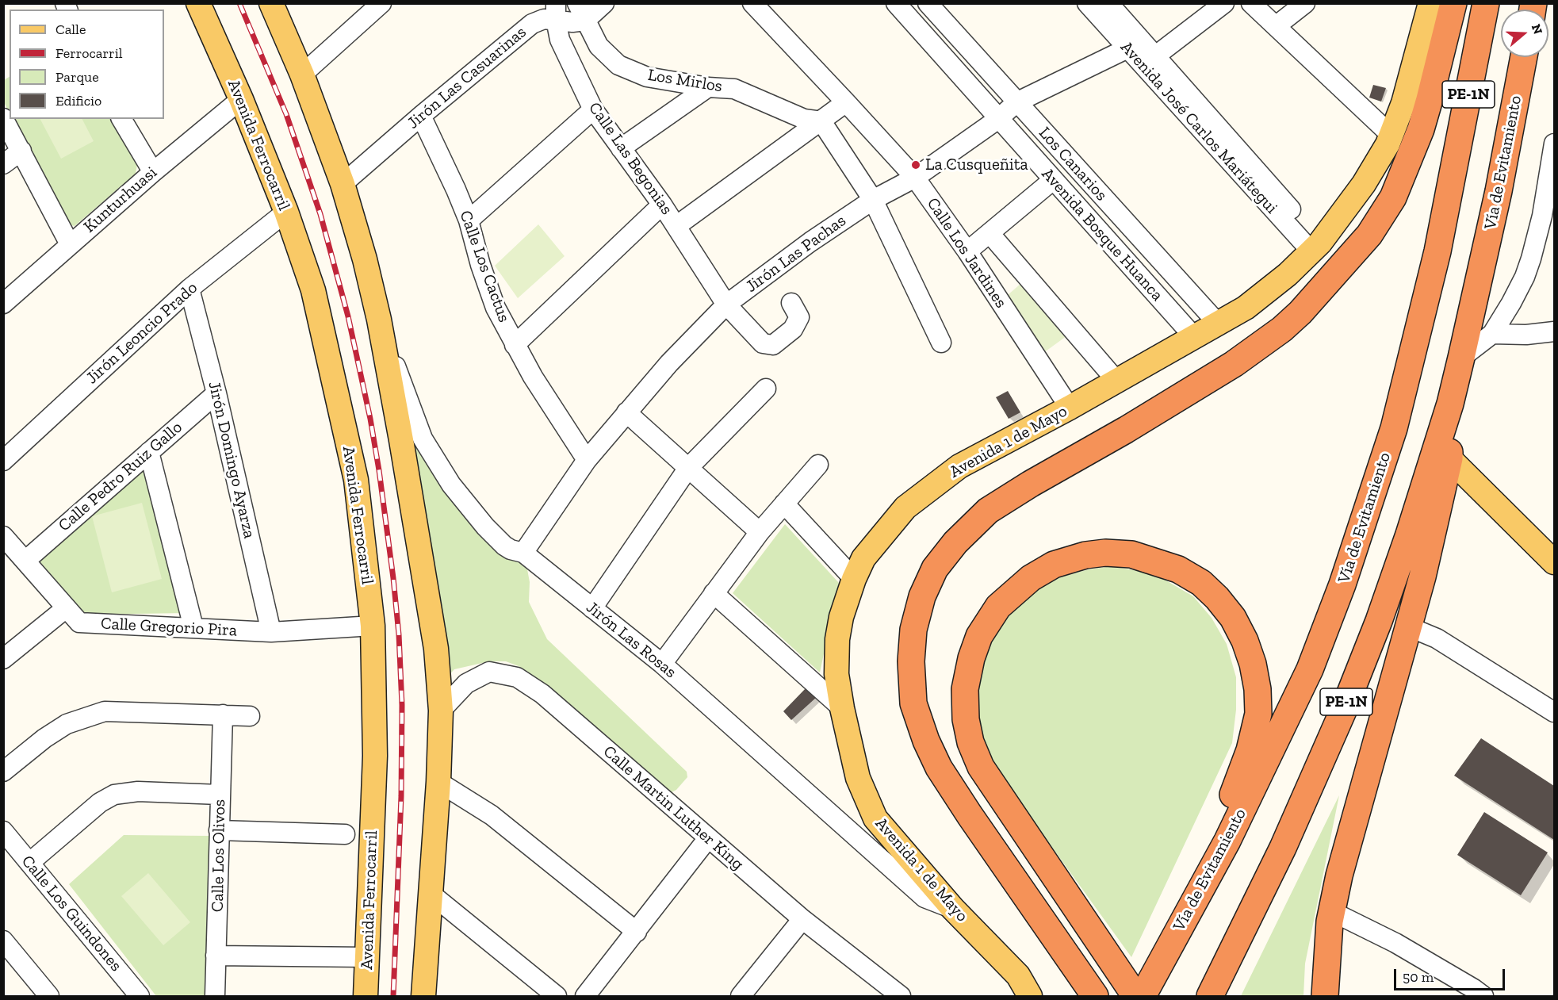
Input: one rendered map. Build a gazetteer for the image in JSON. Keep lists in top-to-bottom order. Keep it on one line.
{"streets":{"highway":["PE-1N","Vía de Evitamiento"],"main road":["Avenida Ferrocarril","Avenida 1 de Mayo"],"street":["Jirón Las Casuarinas","Los Mirlos","Avenida José Carlos Mariátegui","Calle Las Begonias","Los Canarios","Kunturhuasi","Avenida Bosque Huanca","Calle Los Jardines","Jirón Las Pachas","Calle Los Cactus","Jirón Leoncio Prado","Jirón Domingo Ayarza","Calle Pedro Ruiz Gallo","Calle Gregorio Pira","Jirón Las Rosas","Calle Martin Luther King","Calle Los Olivos","Calle Los Guindones"]},"crossings":[["Jirón Las Casuarinas","Los Mirlos"],["Jirón Las Casuarinas","Calle Las Begonias"],["Jirón Las Casuarinas","Calle Los Cactus"],["Avenida José Carlos Mariátegui","Jirón Las Pachas"],["Avenida José Carlos Mariátegui","Avenida 1 de Mayo"],["Avenida Ferrocarril","Kunturhuasi"],["Avenida Ferrocarril","Jirón Leoncio Prado"],["Avenida Ferrocarril","Calle Gregorio Pira"],["Calle Las Begonias","Jirón Las Pachas"],["Los Canarios","Jirón Las Pachas"],["Los Canarios","Avenida 1 de Mayo"],["Avenida Bosque Huanca","Jirón Las Pachas"],["Avenida Bosque Huanca","Avenida 1 de Mayo"],["Calle Los Jardines","Jirón Las Pachas"],["Calle Los Jardines","Avenida 1 de Mayo"],["Jirón Las Pachas","Calle Los Cactus"],["Jirón Las Pachas","Jirón Las Rosas"],["Jirón Leoncio Prado","Jirón Domingo Ayarza"],["Avenida 1 de Mayo","Jirón Las Rosas"],["Jirón Domingo Ayarza","Calle Pedro Ruiz Gallo"],["Jirón Domingo Ayarza","Calle Gregorio Pira"],["Calle Pedro Ruiz Gallo","Calle Gregorio Pira"]],"places":["La Cusqueñita"],"legend":["Calle","Ferrocarril","Parque","Edificio"],"scale_bar":"50 m","north":"right"}
